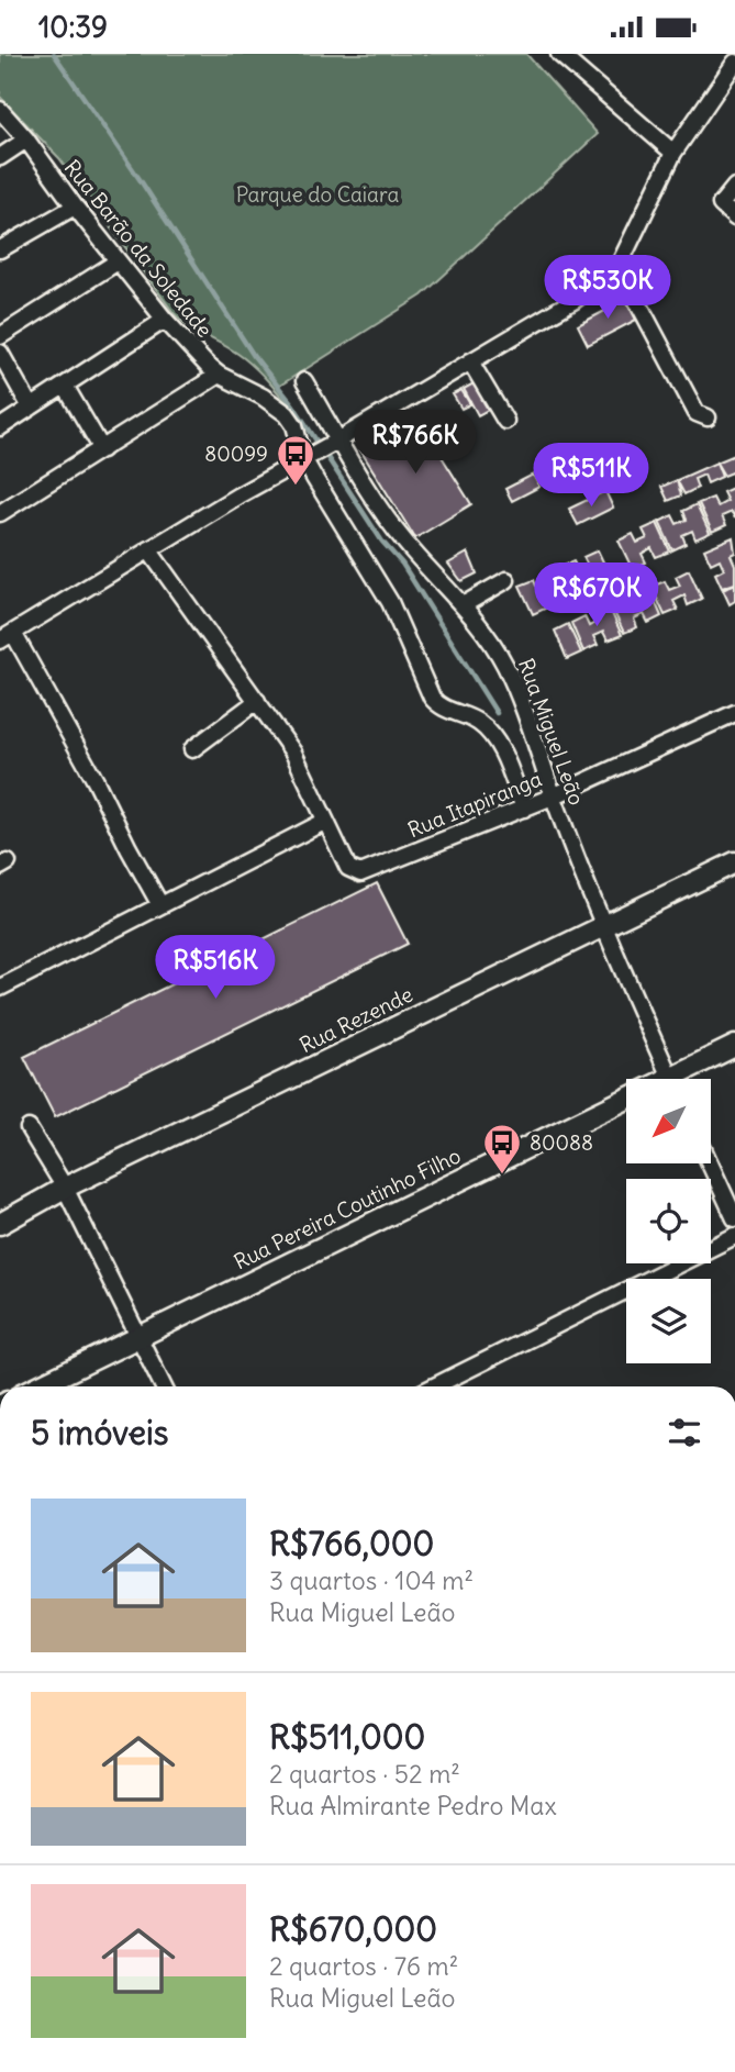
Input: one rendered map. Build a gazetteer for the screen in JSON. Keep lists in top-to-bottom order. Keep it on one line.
{"streets":{"street":["Rua Barão da Soledade","Rua Miguel Leão","Rua Itapiranga","Rua Rezende","Rua Pereira Coutinho Filho"]},"crossings":[["Rua Barão da Soledade","Rua Itapiranga"],["Rua Miguel Leão","Rua Itapiranga"],["Rua Miguel Leão","Rua Rezende"]],"parks":["Parque do Caiara"],"places":{"bus stop":["80099","80088"]},"north":"bottom left","page":{"status":"10:39","price":["R$530K","R$766K","R$511K","R$670K","R$516K"],"heading":"5 imóveis","list":[{"name":"R$766,000","note":"3 quartos · 104 m² · Rua Miguel Leão"},{"name":"R$511,000","note":"2 quartos · 52 m² · Rua Almirante Pedro Max"},{"name":"R$670,000","note":"2 quartos · 76 m² · Rua Miguel Leão"}]}}
